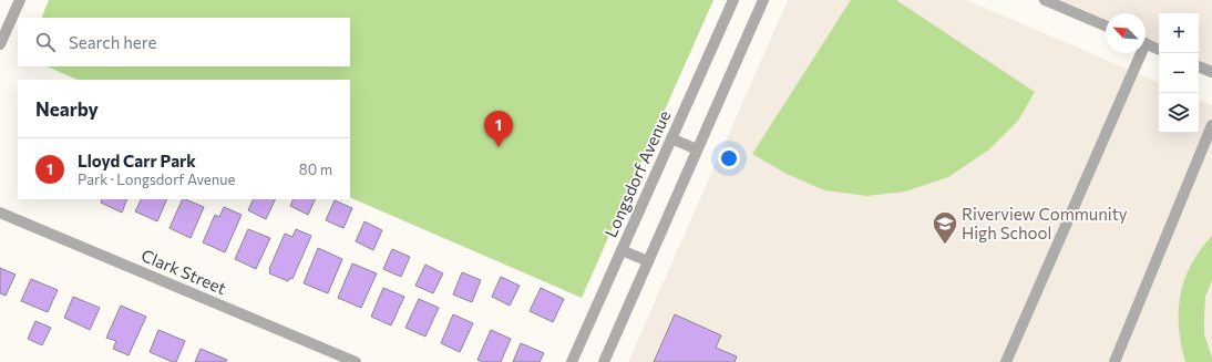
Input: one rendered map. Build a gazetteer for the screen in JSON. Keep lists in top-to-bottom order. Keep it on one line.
{"streets":{"street":["Longsdorf Avenue","Clark Street"]},"places":{"school or university":["Riverview Community High School"]},"north":"top left","page":{"map_buttons":["+","−"],"search":"Search here","heading":"Nearby","pins":"1","list":[{"mark":"1","name":"Lloyd Carr Park","note":"Park · Longsdorf Avenue","value":"80 m"}]}}
